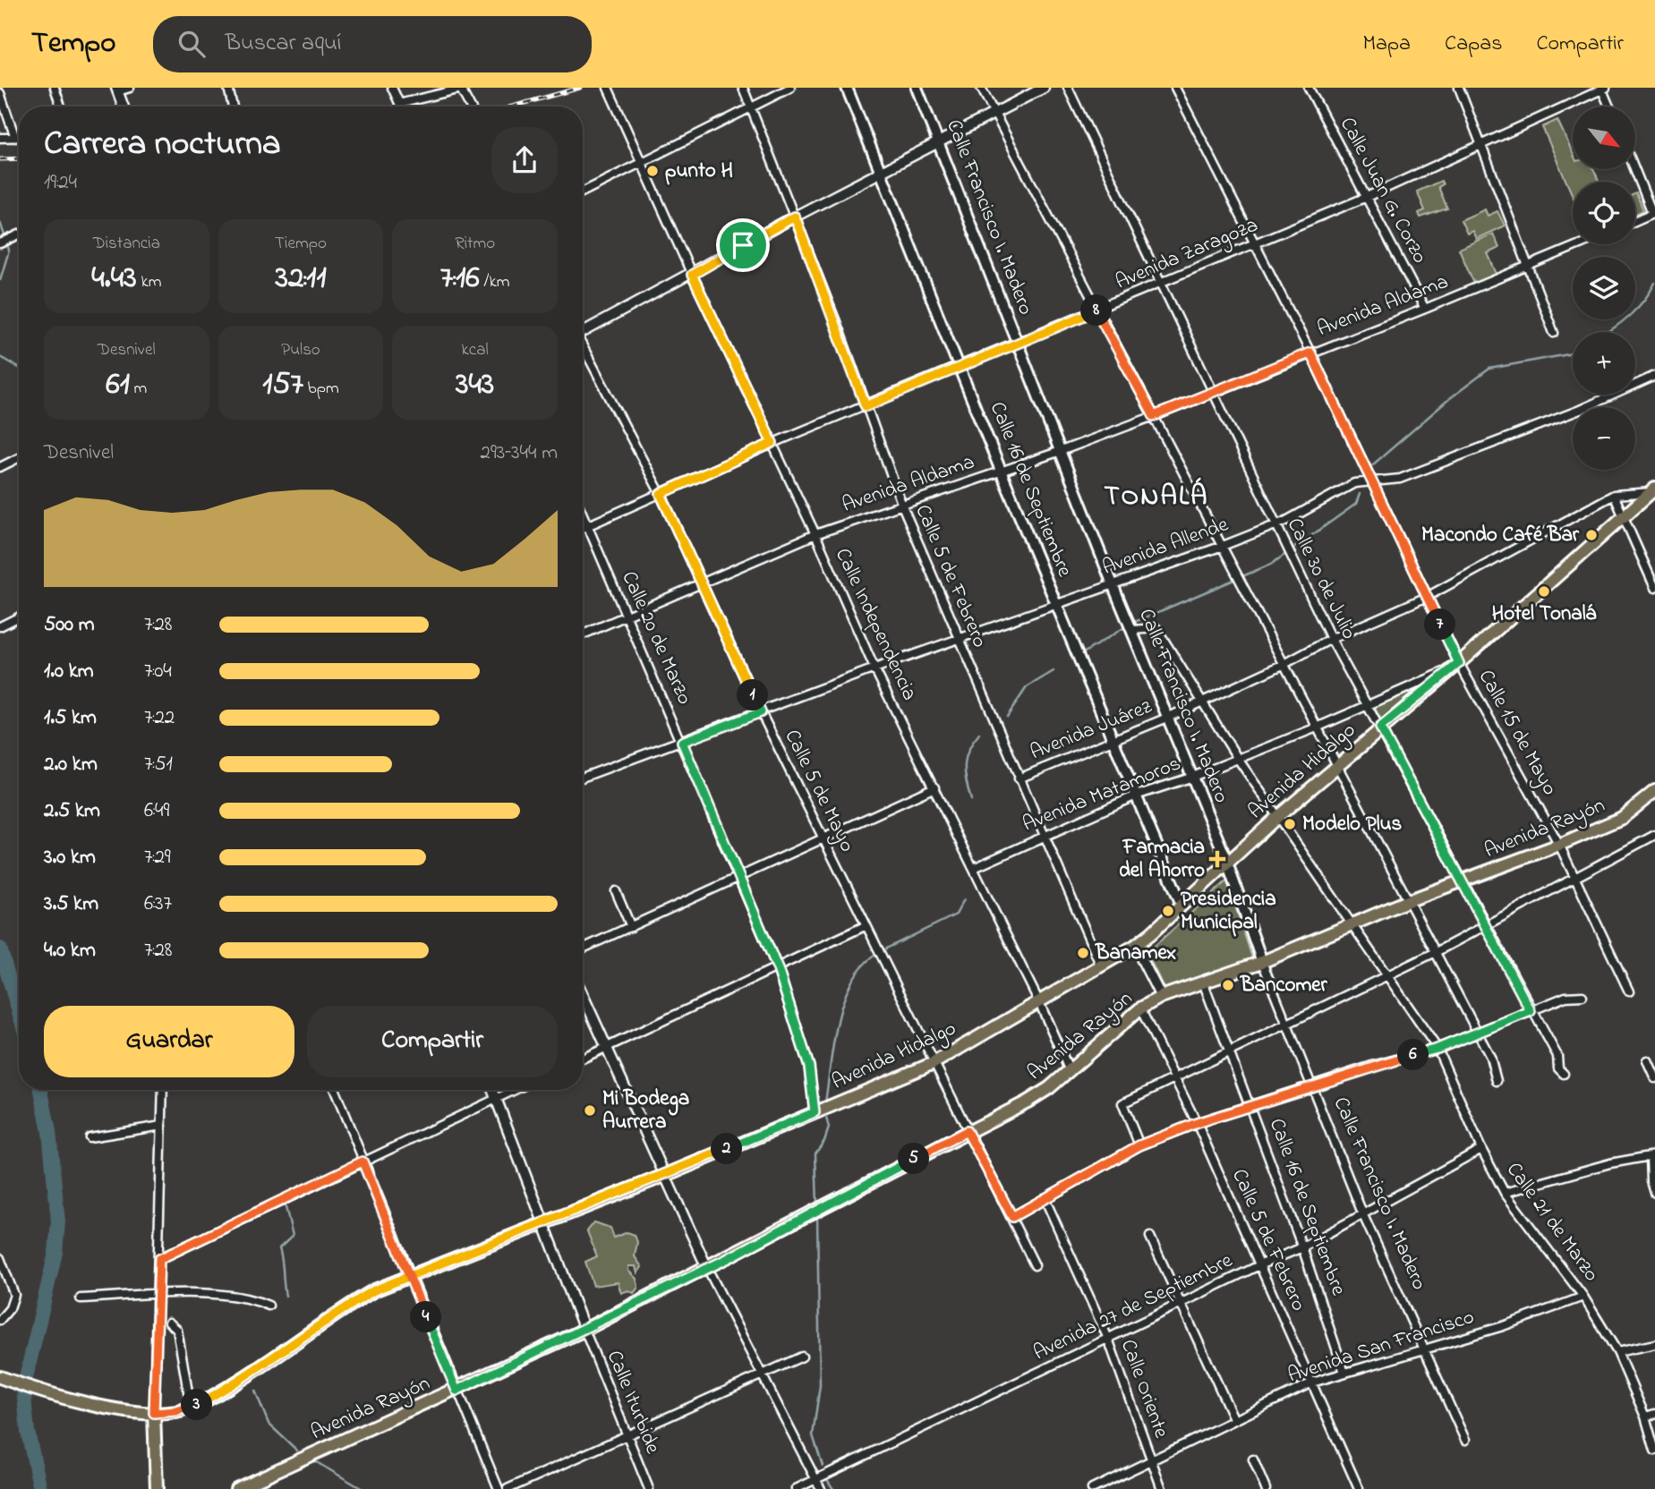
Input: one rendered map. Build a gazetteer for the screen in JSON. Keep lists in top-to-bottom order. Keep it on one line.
{"streets":{"main road":["Calle Francisco I. Madero","Calle 16 de Septiembre","Avenida Hidalgo","Avenida Rayón"],"street":["Calle Juan G. Corzo","Avenida Zaragoza","Avenida Aldama","Avenida Allende","Calle 5 de Febrero","Calle 30 de Julio","Calle Independencia","Calle 20 de Marzo","Avenida Juárez","Calle 15 de Mayo","Calle 5 de Mayo","Avenida Matamoros","Calle 21 de Marzo","Avenida 27 de Septiembre","Avenida San Francisco","Calle Oriente","Calle Iturbide"]},"crossings":[["Calle Juan G. Corzo","Avenida Zaragoza"],["Calle Juan G. Corzo","Avenida Aldama"],["Calle Francisco I. Madero","Avenida Zaragoza"],["Calle Francisco I. Madero","Avenida Aldama"],["Calle Francisco I. Madero","Avenida Allende"],["Calle Francisco I. Madero","Avenida Juárez"],["Calle Francisco I. Madero","Avenida Hidalgo"],["Calle Francisco I. Madero","Avenida Matamoros"],["Calle Francisco I. Madero","Avenida Rayón"],["Calle Francisco I. Madero","Avenida 27 de Septiembre"],["Calle Francisco I. Madero","Avenida San Francisco"],["Avenida Zaragoza","Calle 16 de Septiembre"],["Avenida Zaragoza","Calle 5 de Febrero"],["Avenida Zaragoza","Calle 30 de Julio"],["Avenida Zaragoza","Calle Independencia"],["Avenida Zaragoza","Calle 20 de Marzo"],["Avenida Zaragoza","Calle 15 de Mayo"],["Avenida Zaragoza","Calle 5 de Mayo"],["Avenida Aldama","Calle 16 de Septiembre"],["Avenida Aldama","Calle 5 de Febrero"],["Avenida Aldama","Calle 30 de Julio"],["Avenida Aldama","Calle Independencia"],["Avenida Aldama","Calle 20 de Marzo"],["Avenida Aldama","Calle 15 de Mayo"],["Avenida Aldama","Calle 5 de Mayo"],["Calle 16 de Septiembre","Avenida Allende"],["Calle 16 de Septiembre","Avenida Juárez"],["Calle 16 de Septiembre","Avenida Hidalgo"],["Calle 16 de Septiembre","Avenida Matamoros"],["Calle 16 de Septiembre","Avenida Rayón"],["Calle 16 de Septiembre","Avenida 27 de Septiembre"],["Calle 16 de Septiembre","Avenida San Francisco"],["Avenida Allende","Calle 5 de Febrero"],["Avenida Allende","Calle 30 de Julio"],["Avenida Allende","Calle Independencia"],["Avenida Allende","Calle 20 de Marzo"],["Avenida Allende","Calle 15 de Mayo"],["Avenida Allende","Calle 5 de Mayo"],["Calle 5 de Febrero","Avenida Juárez"],["Calle 5 de Febrero","Avenida Hidalgo"],["Calle 5 de Febrero","Avenida Matamoros"],["Calle 5 de Febrero","Avenida Rayón"],["Calle 5 de Febrero","Avenida 27 de Septiembre"],["Calle 5 de Febrero","Avenida San Francisco"],["Calle 30 de Julio","Avenida Juárez"],["Calle 30 de Julio","Avenida Hidalgo"],["Calle 30 de Julio","Avenida Matamoros"],["Calle 30 de Julio","Avenida Rayón"],["Calle Independencia","Avenida Hidalgo"],["Calle Independencia","Avenida Matamoros"],["Calle Independencia","Avenida Rayón"],["Calle 20 de Marzo","Avenida Hidalgo"],["Avenida Juárez","Calle 15 de Mayo"],["Calle 15 de Mayo","Avenida Hidalgo"],["Calle 15 de Mayo","Avenida Matamoros"],["Calle 15 de Mayo","Avenida Rayón"],["Avenida Hidalgo","Calle 5 de Mayo"],["Avenida Hidalgo","Avenida Matamoros"],["Avenida Hidalgo","Calle Iturbide"],["Calle 5 de Mayo","Avenida Rayón"],["Avenida Rayón","Calle 21 de Marzo"],["Avenida Rayón","Calle Iturbide"],["Calle 21 de Marzo","Avenida 27 de Septiembre"],["Calle 21 de Marzo","Avenida San Francisco"],["Avenida 27 de Septiembre","Calle Oriente"],["Avenida San Francisco","Calle Oriente"]],"districts":["TONALÁ"],"places":{"other":["punto H","Macondo Café Bar","Hotel Tonalá","Modelo Plus","Presidencia Municipal","Banamex","Bancomer","Mi Bodega Aurrera"],"health":["Farmacia del Ahorro"]},"north":"bottom right","page":{"header":"Tempo","search":"Buscar aquí","nav":["Mapa","Capas","Compartir"],"map_buttons":["+","−"],"heading":["Carrera nocturna","19:24"],"stats":[["Distancia","4.43 km"],["Tiempo","32:11"],["Ritmo","7:16 /km"],["Desnivel","61 m"],["Pulso","157 bpm"],["kcal","343"]],"pins":["8","7","1","6","2","5","4","3"],"chart":["Desnivel","293–344 m"],"list":[{"name":"500 m","note":"7:28"},{"name":"1.0 km","note":"7:04"},{"name":"1.5 km","note":"7:22"},{"name":"2.0 km","note":"7:51"},{"name":"2.5 km","note":"6:49"},{"name":"3.0 km","note":"7:29"},{"name":"3.5 km","note":"6:37"},{"name":"4.0 km","note":"7:28"}],"buttons":["Guardar","Compartir"]}}
